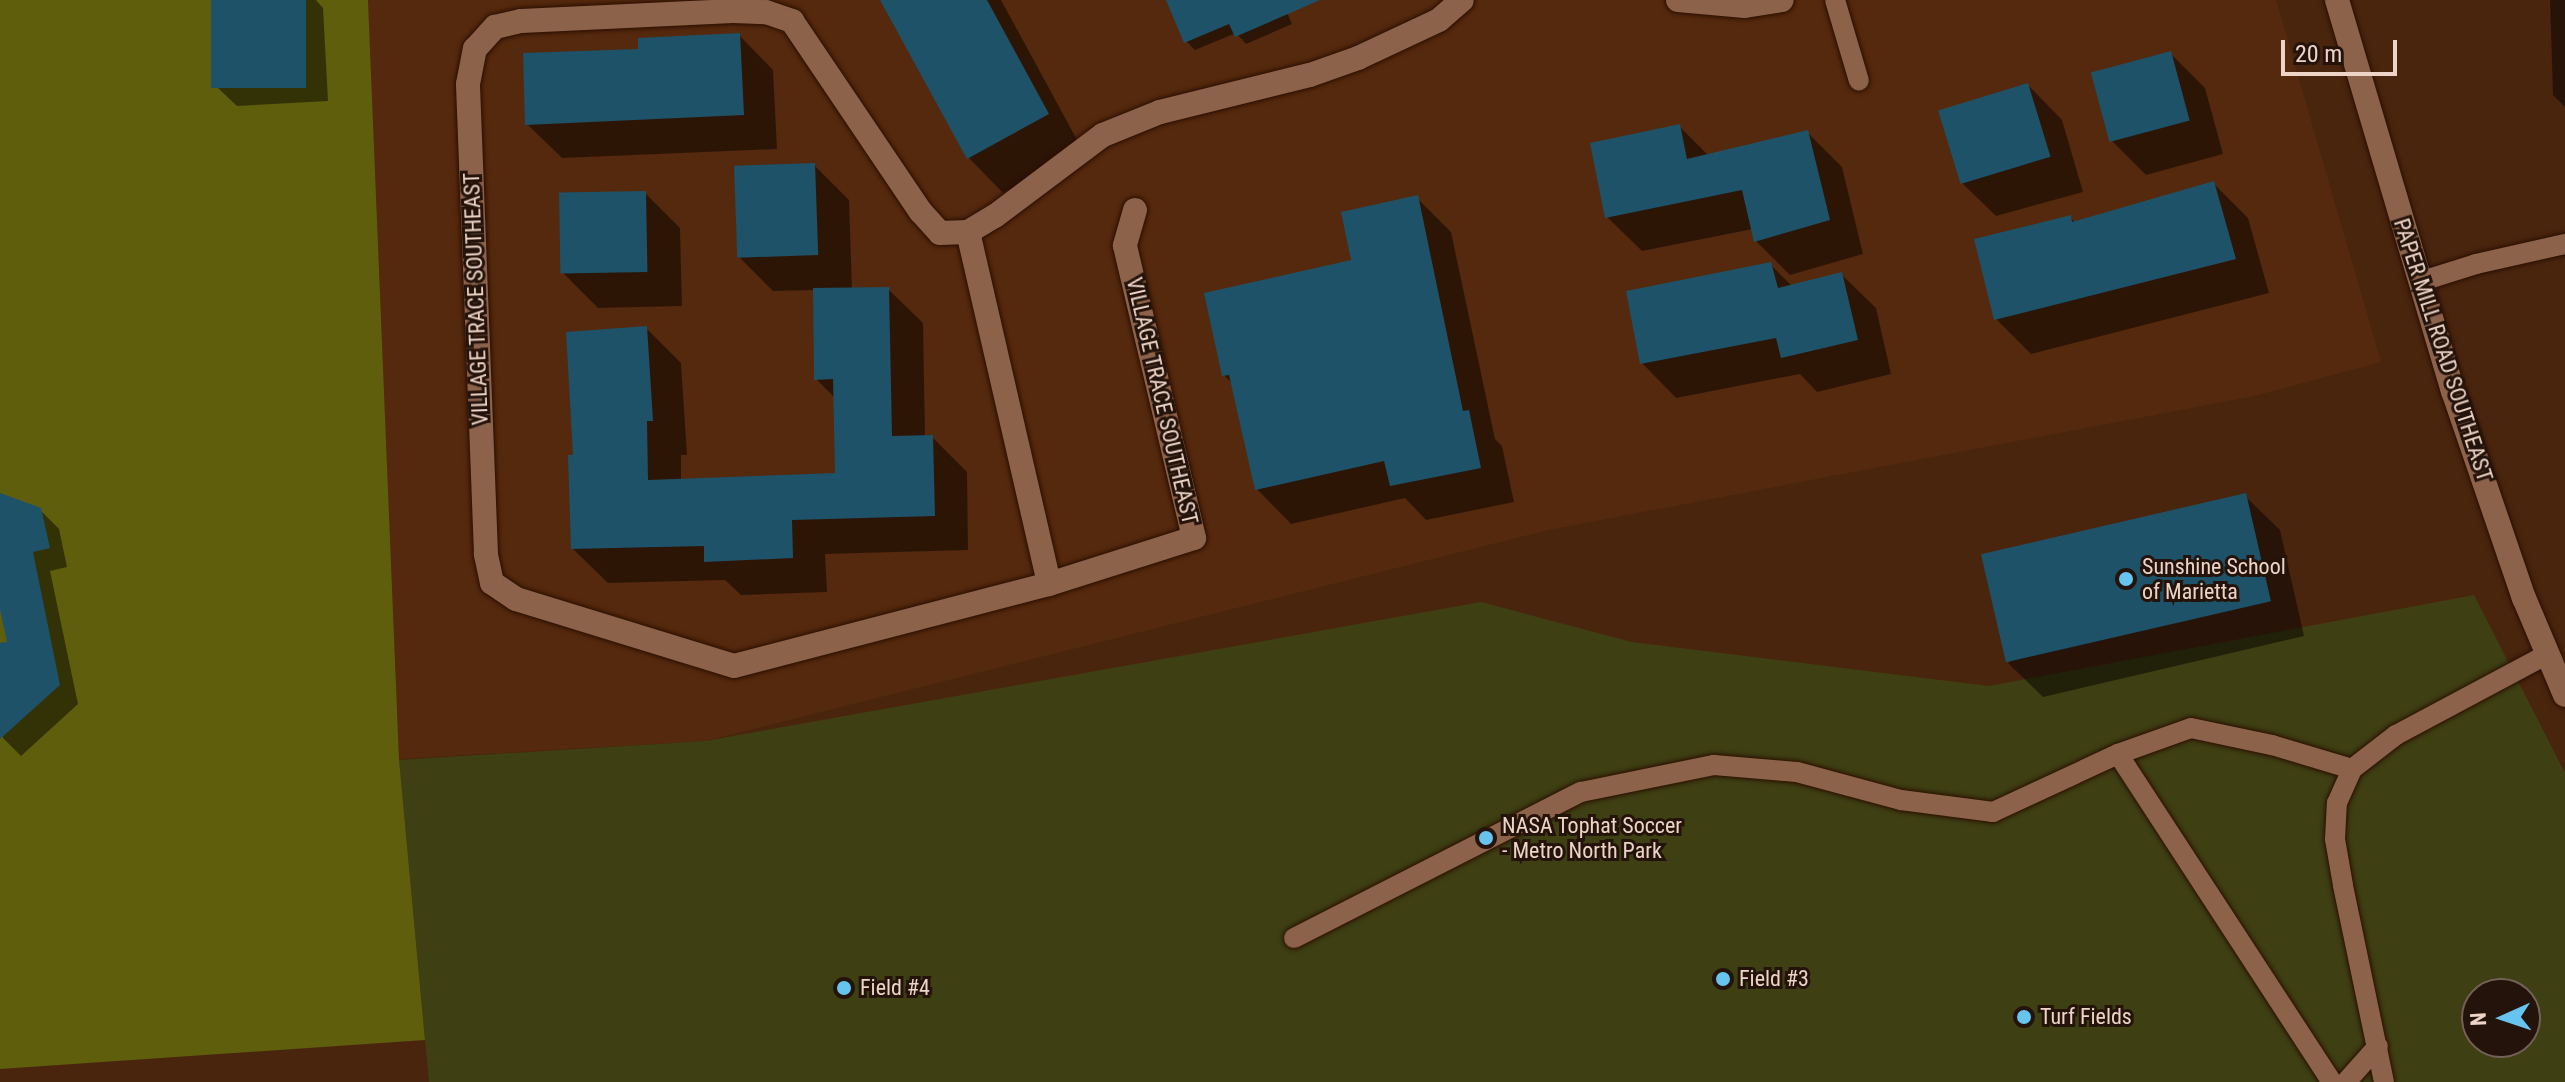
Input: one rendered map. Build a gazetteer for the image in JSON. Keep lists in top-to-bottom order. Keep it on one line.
{"streets":{"street":["VILLAGE TRACE SOUTHEAST","PAPER MILL ROAD SOUTHEAST"]},"places":["Sunshine School of Marietta","NASA Tophat Soccer - Metro North Park","Field #3","Field #4","Turf Fields"],"scale_bar":"20 m","north":"left"}
